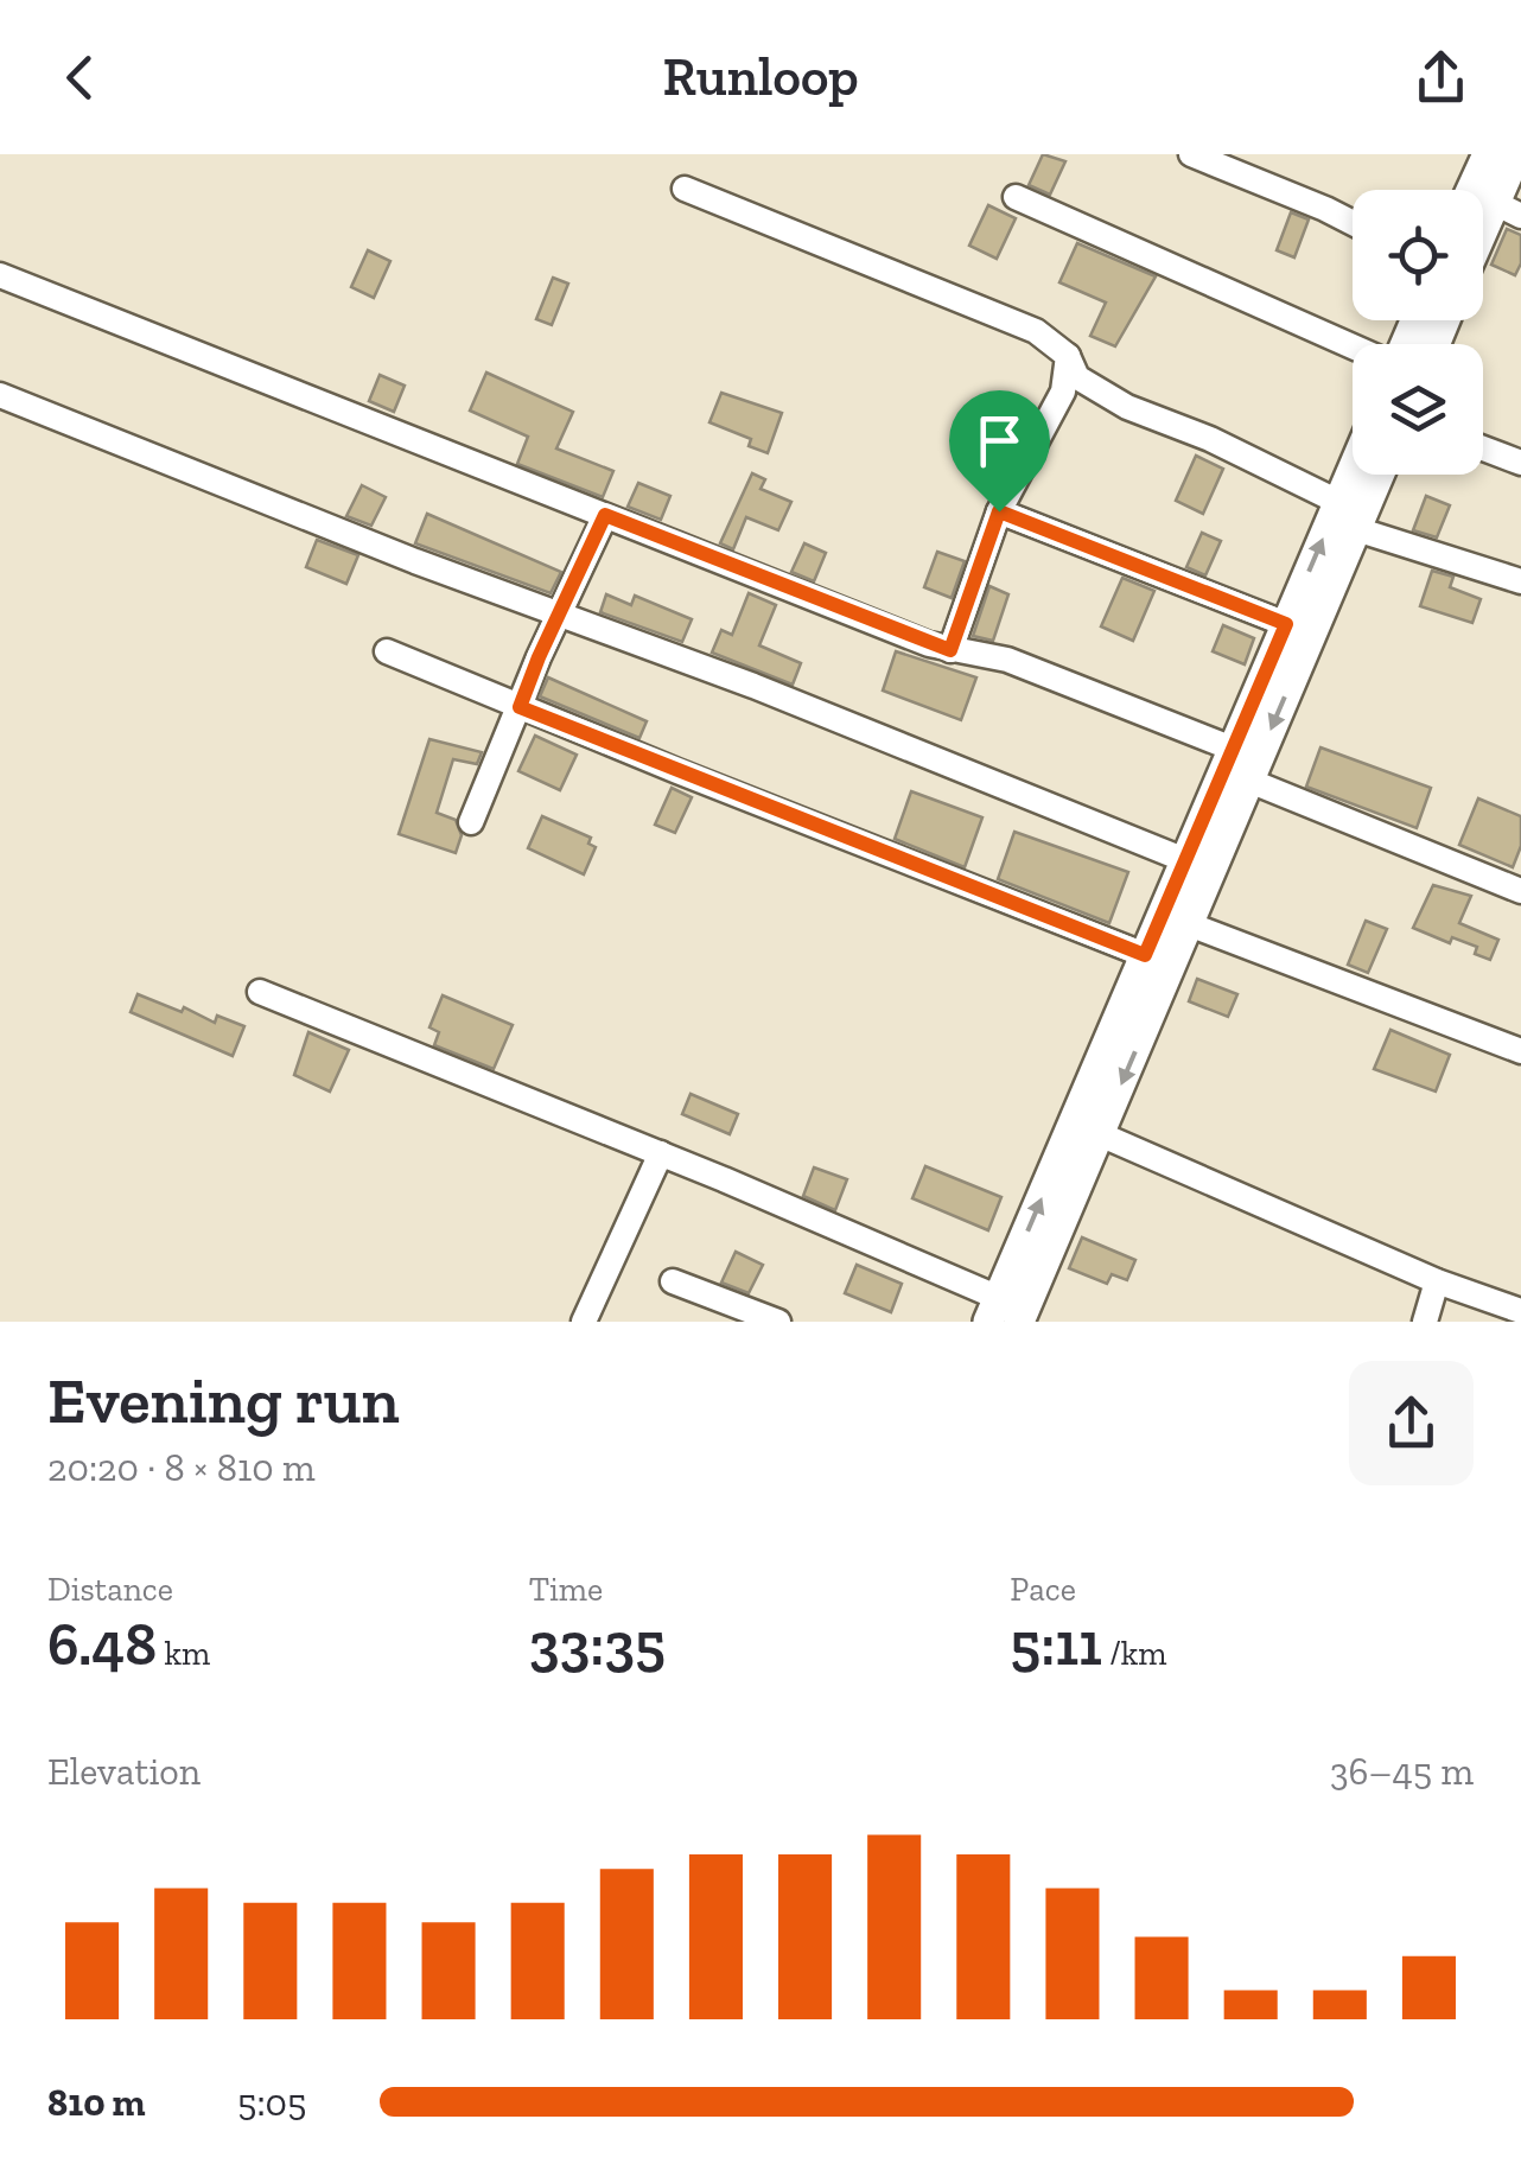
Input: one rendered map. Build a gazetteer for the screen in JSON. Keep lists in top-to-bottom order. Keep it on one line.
{"page":{"header":"Runloop","heading":["Evening run","20:20 · 8 × 810 m"],"stats":[["Distance","6.48 km"],["Time","33:35"],["Pace","5:11 /km"]],"chart":["Elevation","36–45 m"],"list":[{"name":"810 m","note":"5:05"}]}}
